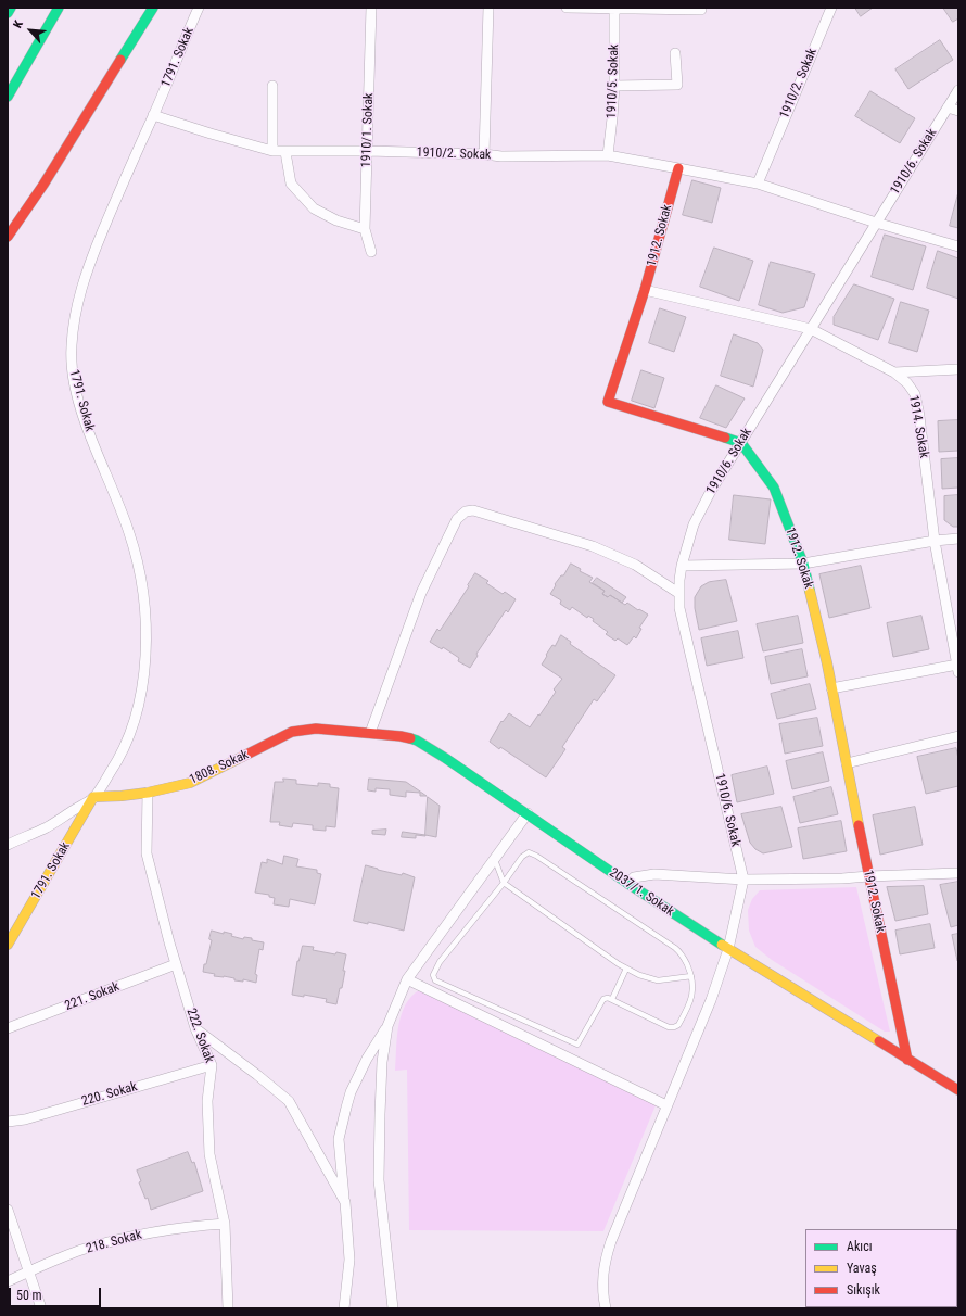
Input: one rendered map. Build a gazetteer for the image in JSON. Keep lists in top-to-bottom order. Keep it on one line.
{"streets":{"main road":["1791. Sokak","1912. Sokak","1808. Sokak","2037/1. Sokak"],"street":["1910/5. Sokak","1910/2. Sokak","1910/1. Sokak","1910/6. Sokak","1914. Sokak","221. Sokak","222. Sokak","220. Sokak","218. Sokak"]},"crossings":[["1791. Sokak","1910/2. Sokak"],["1791. Sokak","1808. Sokak"],["1910/5. Sokak","1910/2. Sokak"],["1910/2. Sokak","1910/1. Sokak"],["1910/2. Sokak","1910/6. Sokak"],["1910/2. Sokak","1912. Sokak"],["1910/6. Sokak","1912. Sokak"],["1910/6. Sokak","1914. Sokak"],["1912. Sokak","1914. Sokak"],["1912. Sokak","2037/1. Sokak"],["1808. Sokak","2037/1. Sokak"],["1808. Sokak","222. Sokak"],["221. Sokak","222. Sokak"],["222. Sokak","220. Sokak"],["222. Sokak","218. Sokak"]],"legend":["Akıcı","Yavaş","Sıkışık"],"scale_bar":"50 m","north":"top left"}
